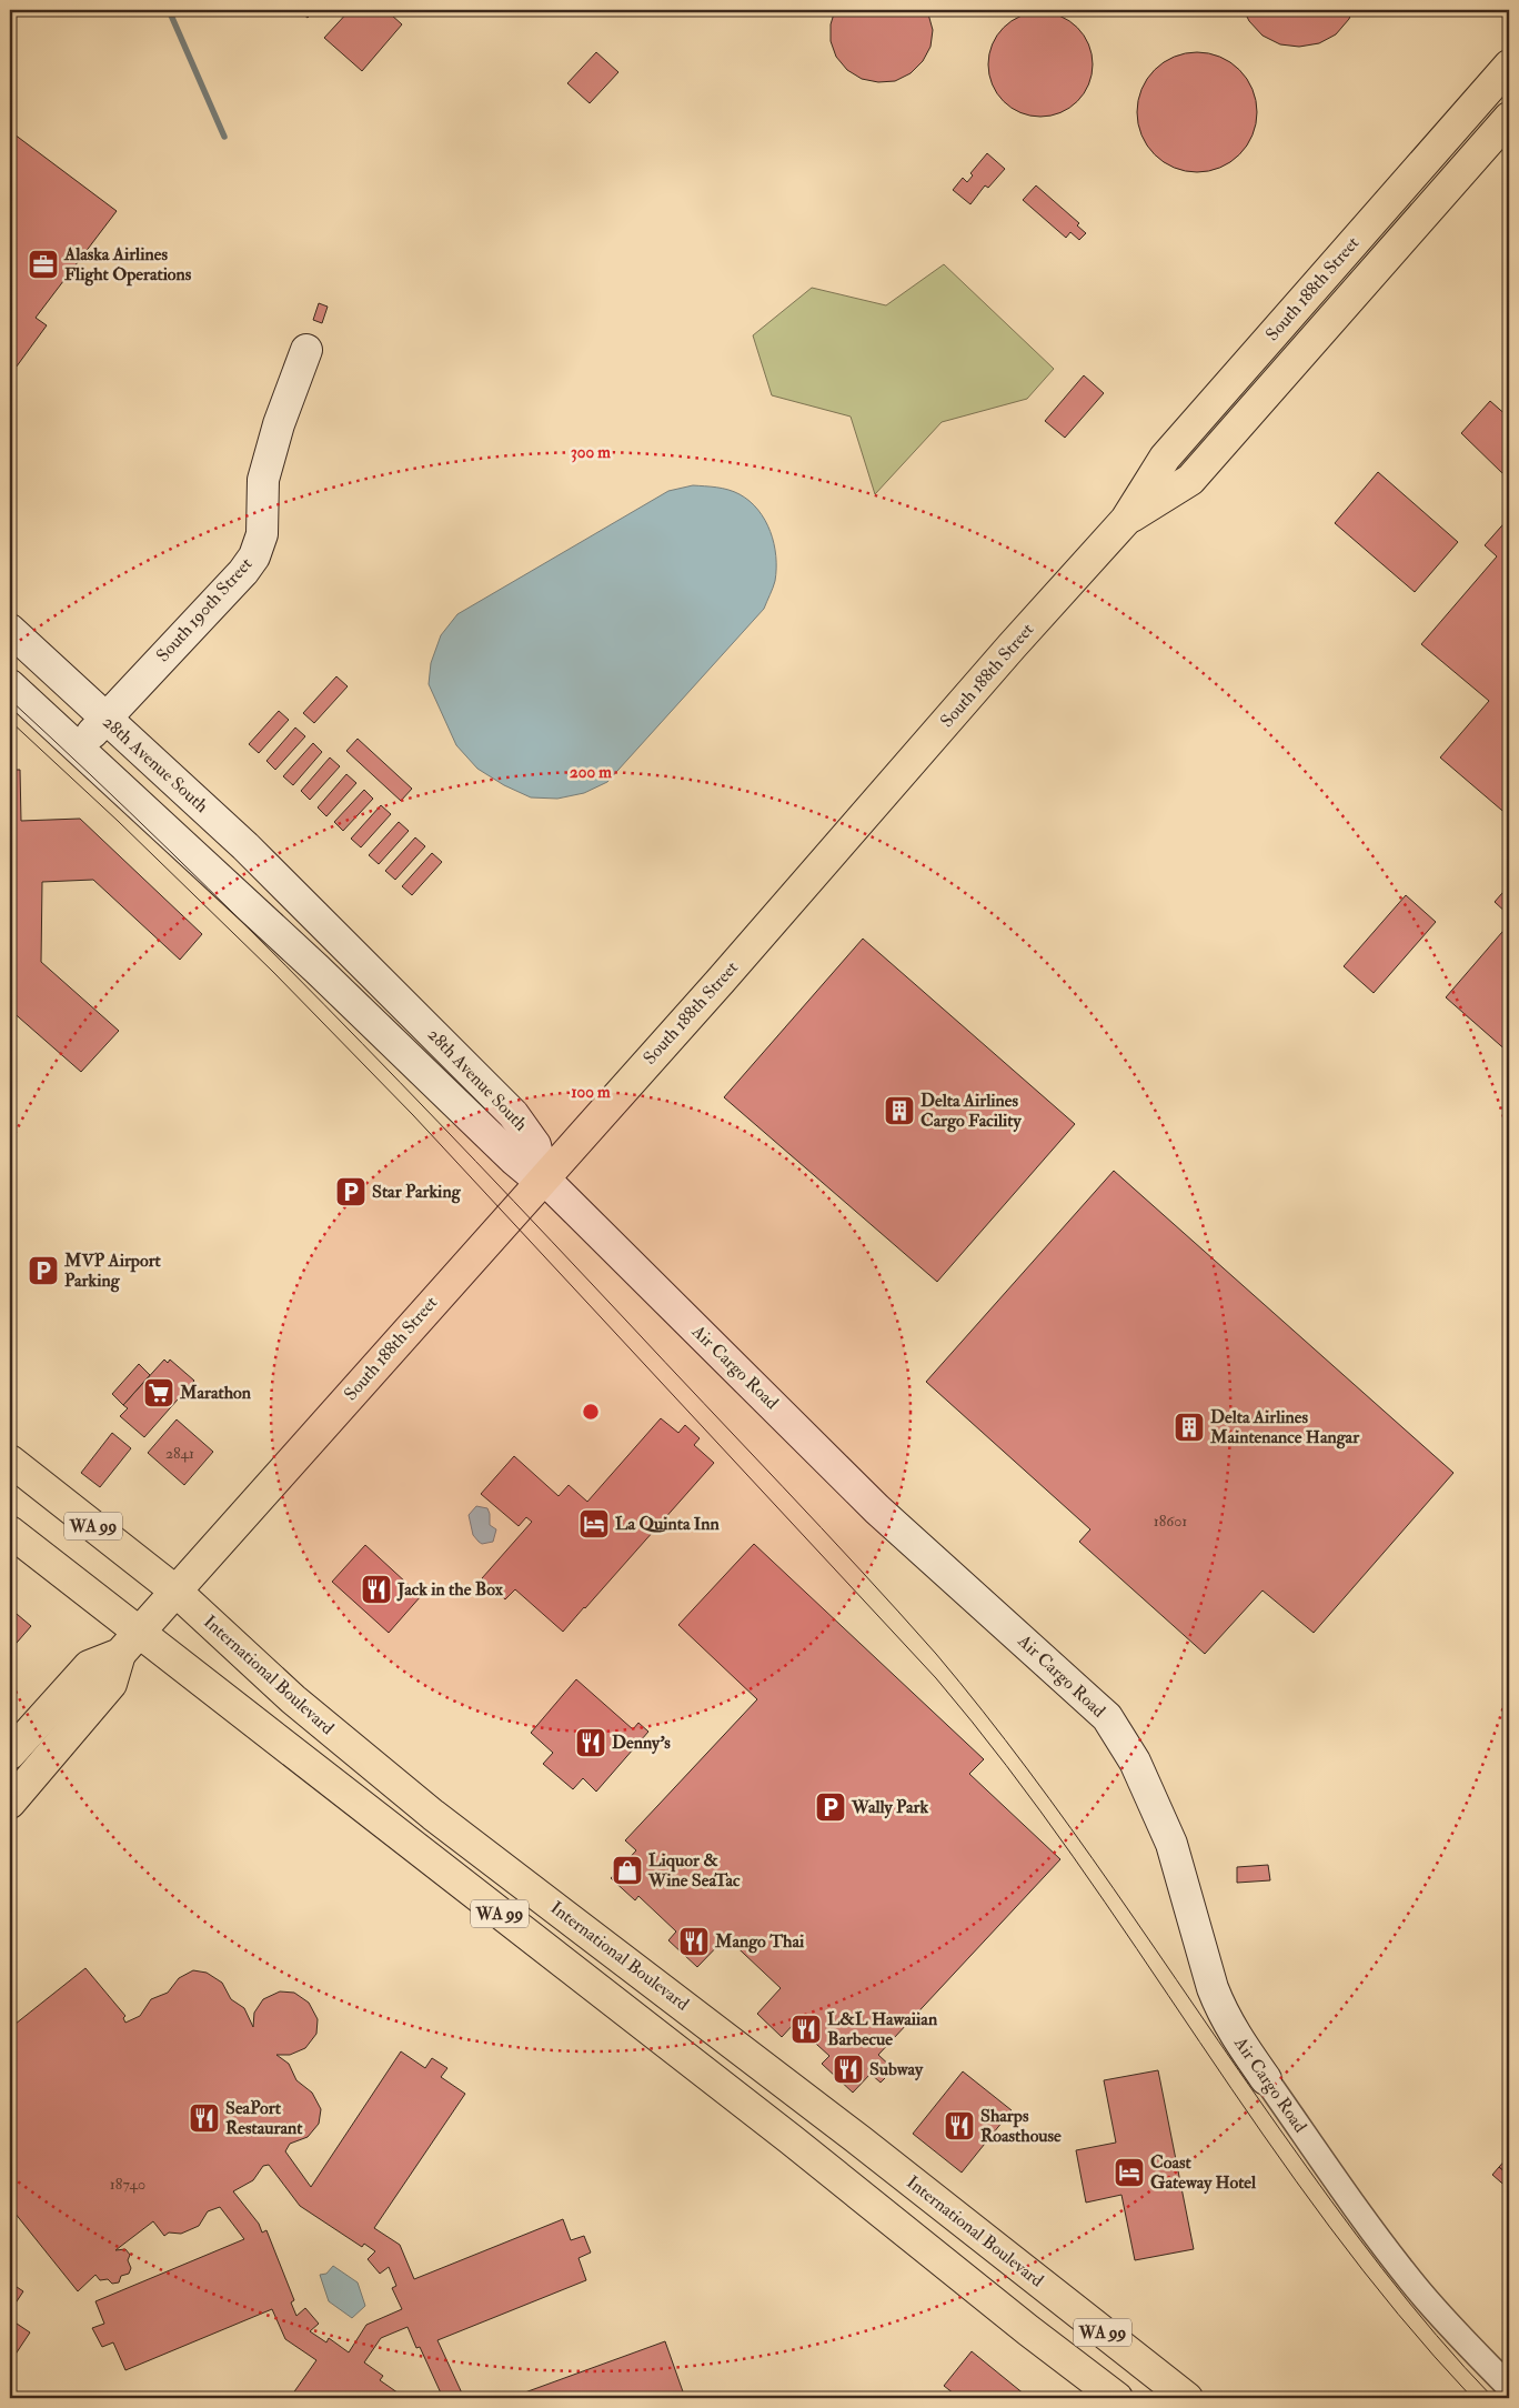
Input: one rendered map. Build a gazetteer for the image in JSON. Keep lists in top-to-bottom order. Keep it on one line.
{"streets":{"main road":["South 188th Street","WA 99","International Boulevard"],"street":["South 190th Street","28th Avenue South","Air Cargo Road"]},"crossings":[["South 188th Street","28th Avenue South"],["South 188th Street","Air Cargo Road"],["South 188th Street","WA 99"],["South 188th Street","International Boulevard"],["South 190th Street","28th Avenue South"],["28th Avenue South","Air Cargo Road"]],"places":{"office":["Alaska Airlines Flight Operations"],"building":["Delta Airlines Cargo Facility","Delta Airlines Maintenance Hangar"],"parking":["Star Parking","MVP Airport Parking","Wally Park"],"supermarket":["Marathon"],"hotel":["La Quinta Inn","Coast Gateway Hotel"],"restaurant":["Jack in the Box","Denny's","Mango Thai","L&L Hawaiian Barbecue","Subway","SeaPort Restaurant","Sharps Roasthouse"],"shop":["Liquor & Wine SeaTac"]},"house_numbers":["2841","18601","18740"],"rings":["300 m","200 m","100 m"]}
